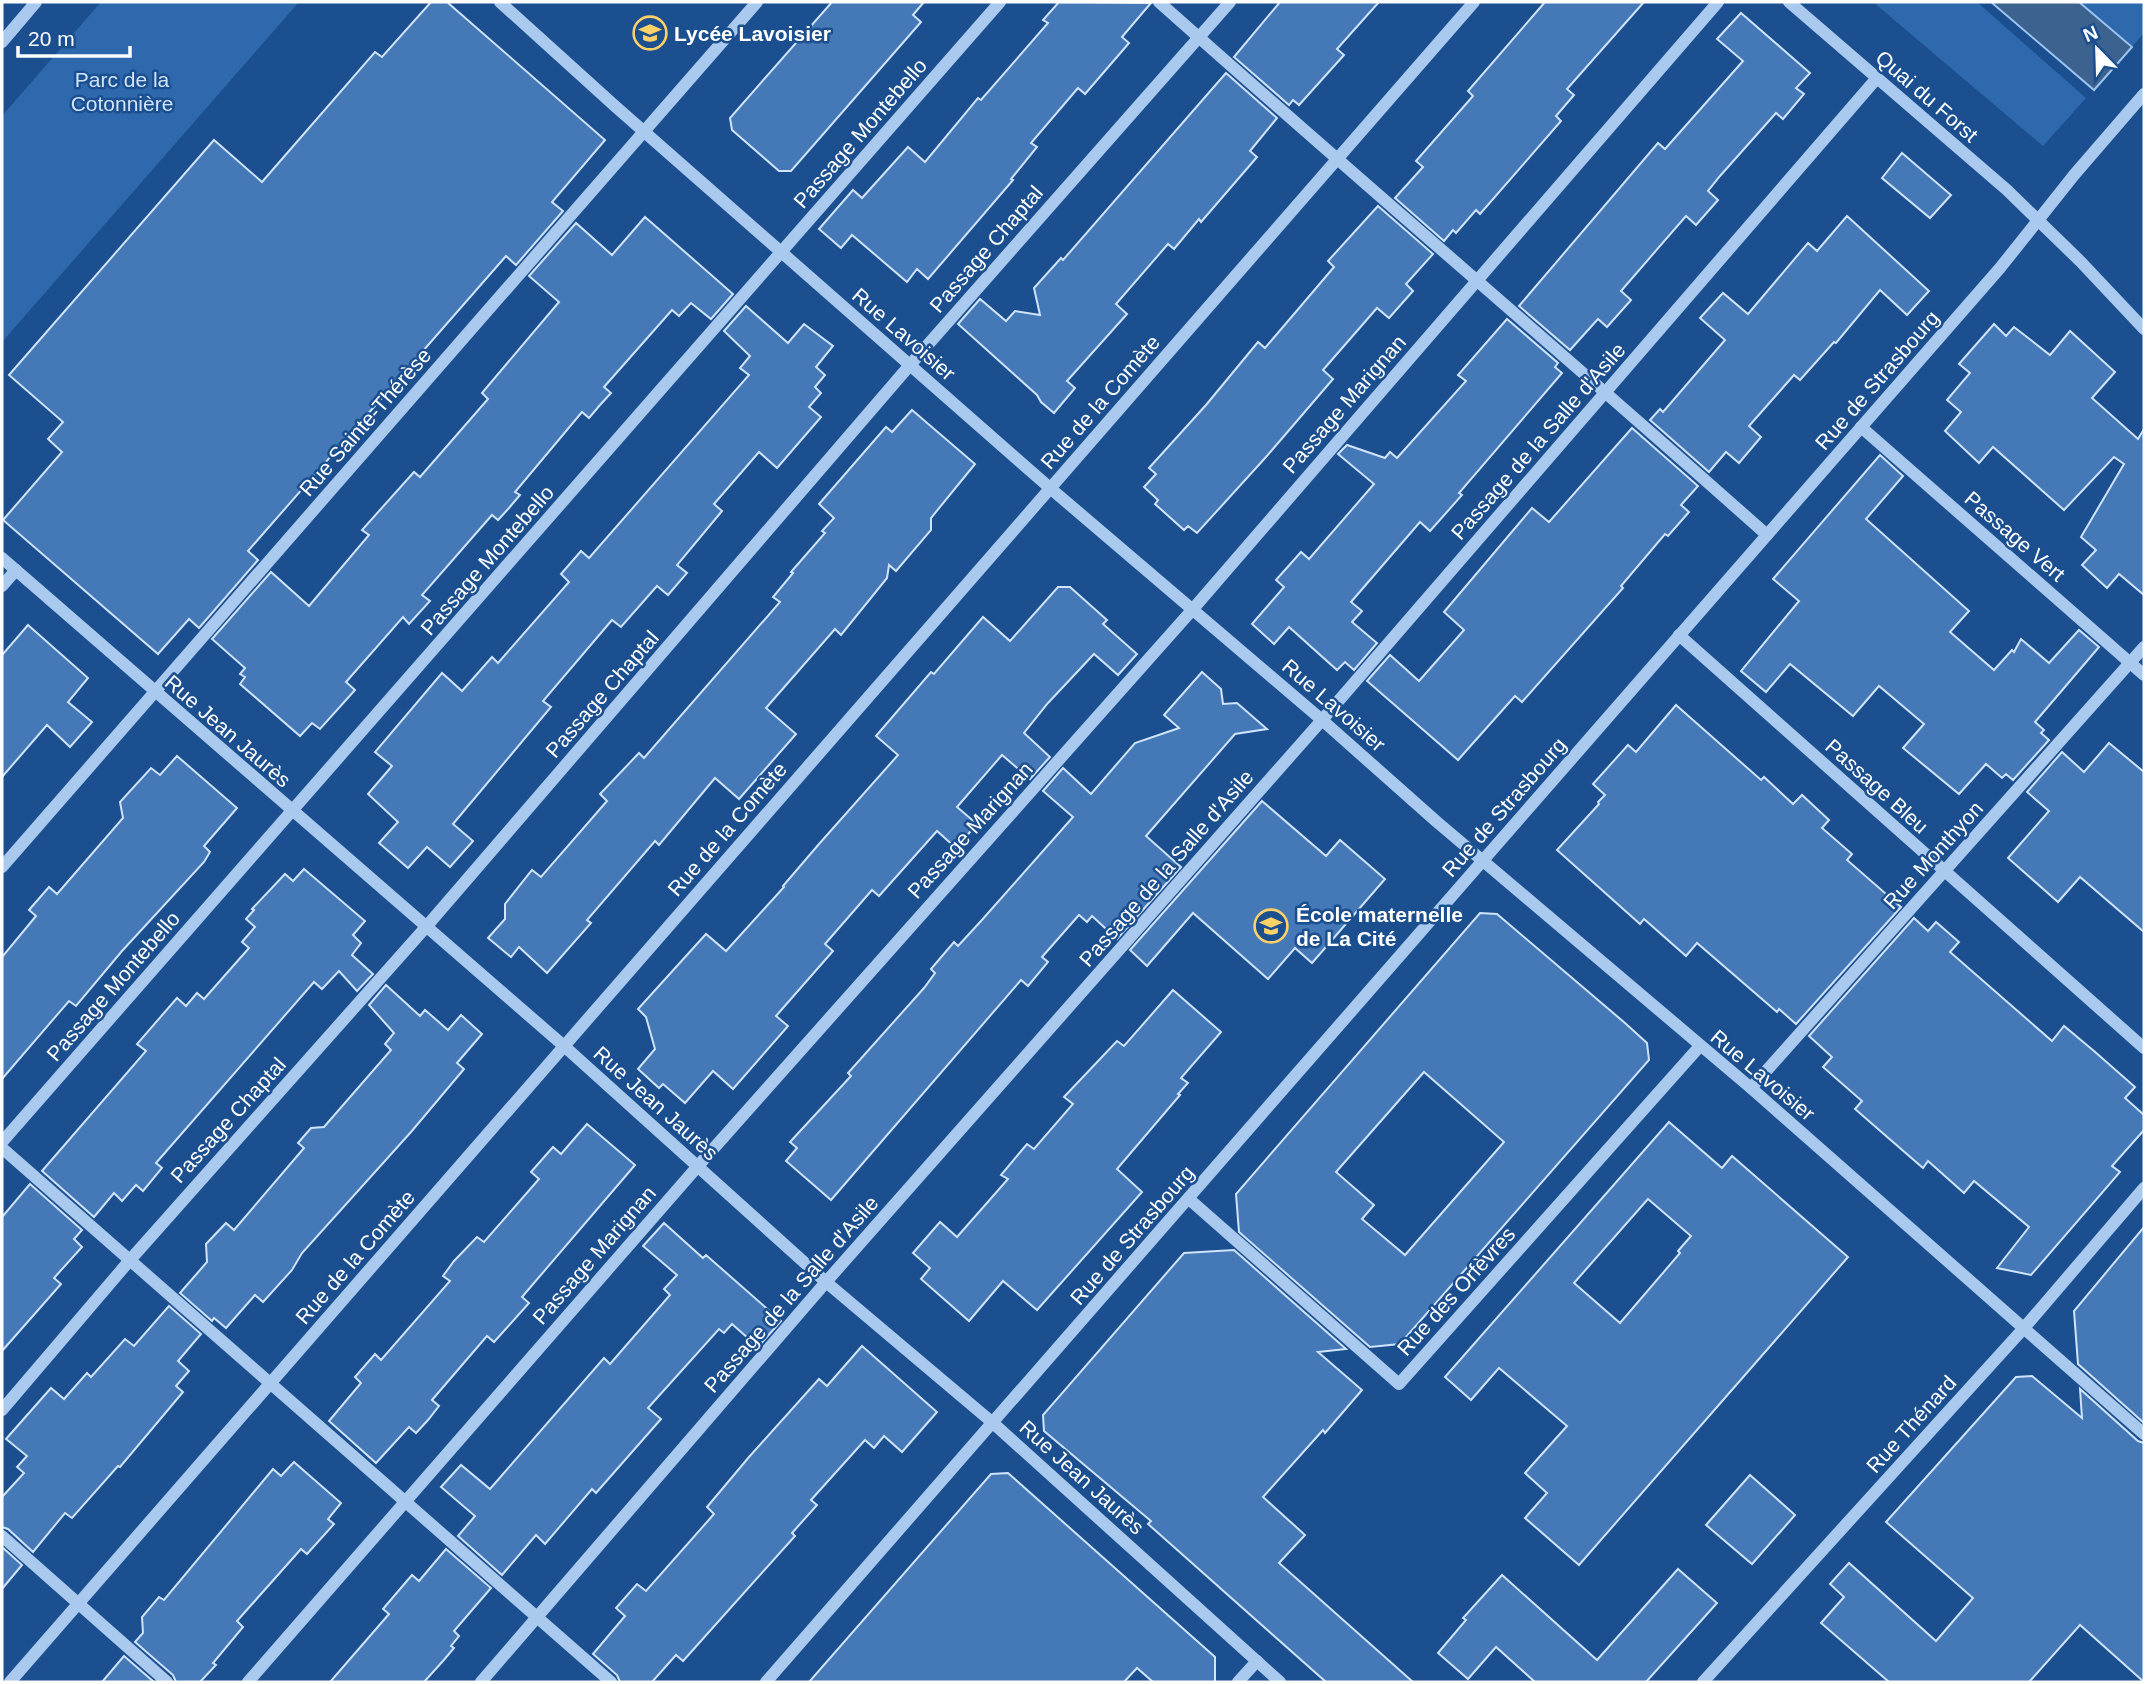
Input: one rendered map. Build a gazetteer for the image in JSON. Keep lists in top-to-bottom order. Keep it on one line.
{"streets":{"street":["Quai du Forst","Passage Montebello","Passage Chaptal","Rue Lavoisier","Rue de Strasbourg","Rue de la Comète","Passage Marignan","Rue Sainte-Thérèse","Passage de la Salle d'Asile","Passage Vert","Rue Jean Jaurès","Passage Bleu","Rue Monthyon","Rue des Orfèvres","Rue Thénard"]},"crossings":[["Quai du Forst","Rue de Strasbourg"],["Quai du Forst","Passage de la Salle d'Asile"],["Passage Montebello","Rue Lavoisier"],["Passage Montebello","Rue Jean Jaurès"],["Passage Chaptal","Rue Lavoisier"],["Passage Chaptal","Rue Jean Jaurès"],["Rue Lavoisier","Rue de Strasbourg"],["Rue Lavoisier","Rue de la Comète"],["Rue Lavoisier","Passage Marignan"],["Rue Lavoisier","Rue Sainte-Thérèse"],["Rue Lavoisier","Passage de la Salle d'Asile"],["Rue Lavoisier","Rue Monthyon"],["Rue Lavoisier","Rue des Orfèvres"],["Rue Lavoisier","Rue Thénard"],["Rue de Strasbourg","Passage Vert"],["Rue de Strasbourg","Rue Jean Jaurès"],["Rue de Strasbourg","Passage Bleu"],["Rue de Strasbourg","Rue des Orfèvres"],["Rue de la Comète","Rue Jean Jaurès"],["Passage Marignan","Rue Jean Jaurès"],["Rue Sainte-Thérèse","Rue Jean Jaurès"],["Passage de la Salle d'Asile","Rue Jean Jaurès"],["Passage Vert","Rue Monthyon"],["Passage Bleu","Rue Monthyon"]],"parks":["Parc de la Cotonnière"],"places":{"school or university":["Lycée Lavoisier","École maternelle de La Cité"]},"scale_bar":"20 m","north":"top left"}
